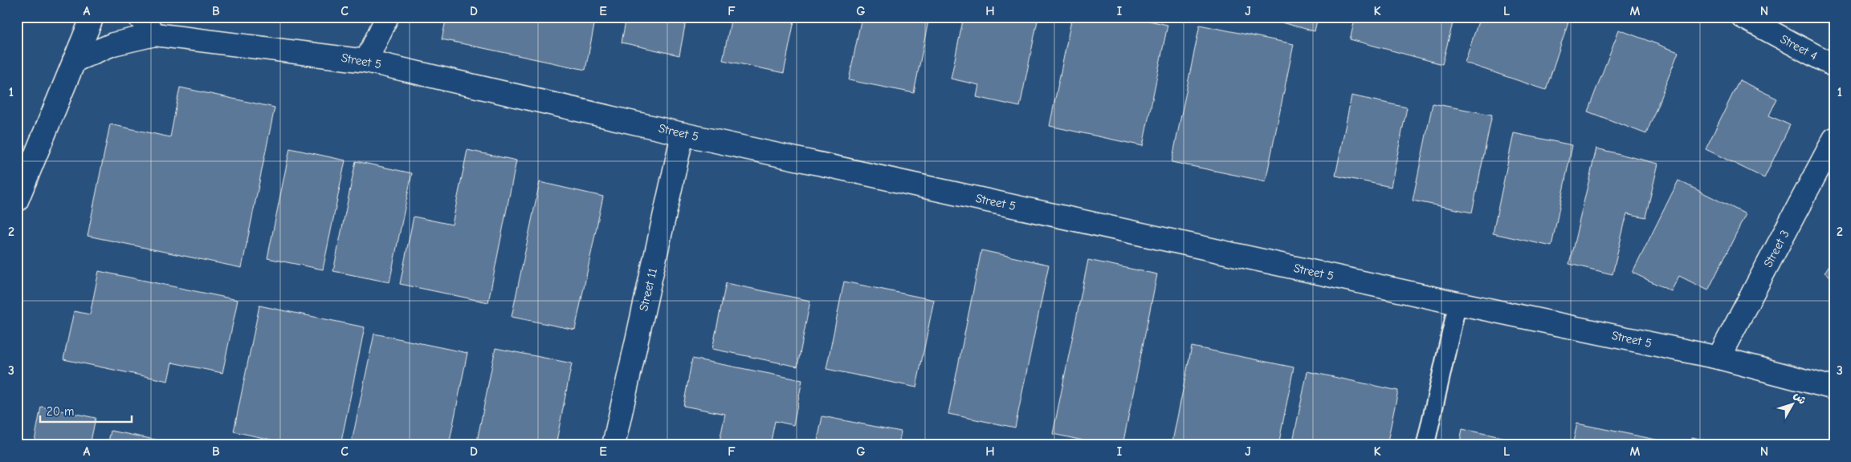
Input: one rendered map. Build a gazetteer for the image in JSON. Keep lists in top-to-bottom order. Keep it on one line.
{"streets":{"street":["Street 4","Street 5","Street 3","Street 11"]},"crossings":[["Street 5","Street 3"],["Street 5","Street 11"]],"scale_bar":"20 m","north":"top right","grid":{"columns":["A","B","C","D","E","F","G","H","I","J","K","L","M","N"],"rows":["1","2","3"]}}
